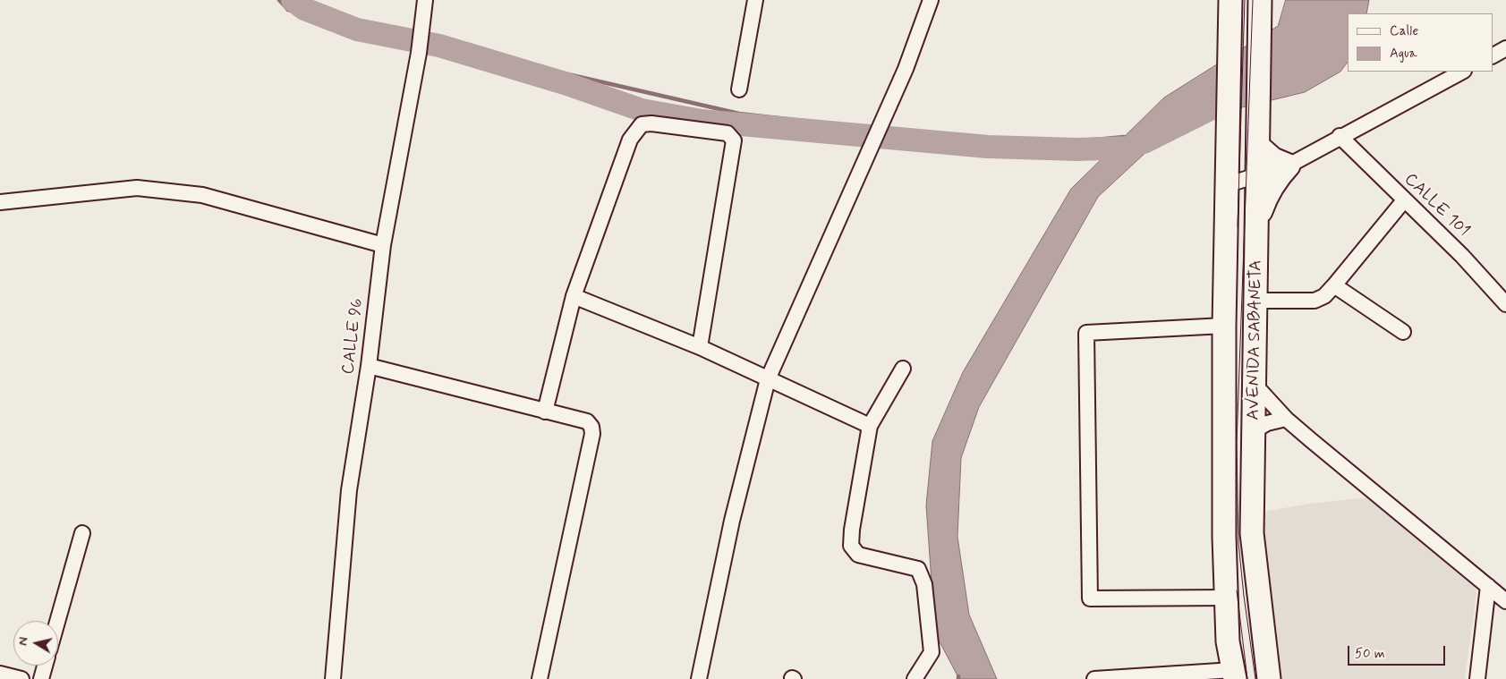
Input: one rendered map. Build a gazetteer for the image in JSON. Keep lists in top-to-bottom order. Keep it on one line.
{"streets":{"main road":["AVENIDA SABANETA"],"street":["CALLE 101","CALLE 96"]},"legend":["Calle","Agua"],"scale_bar":"50 m","north":"left"}
